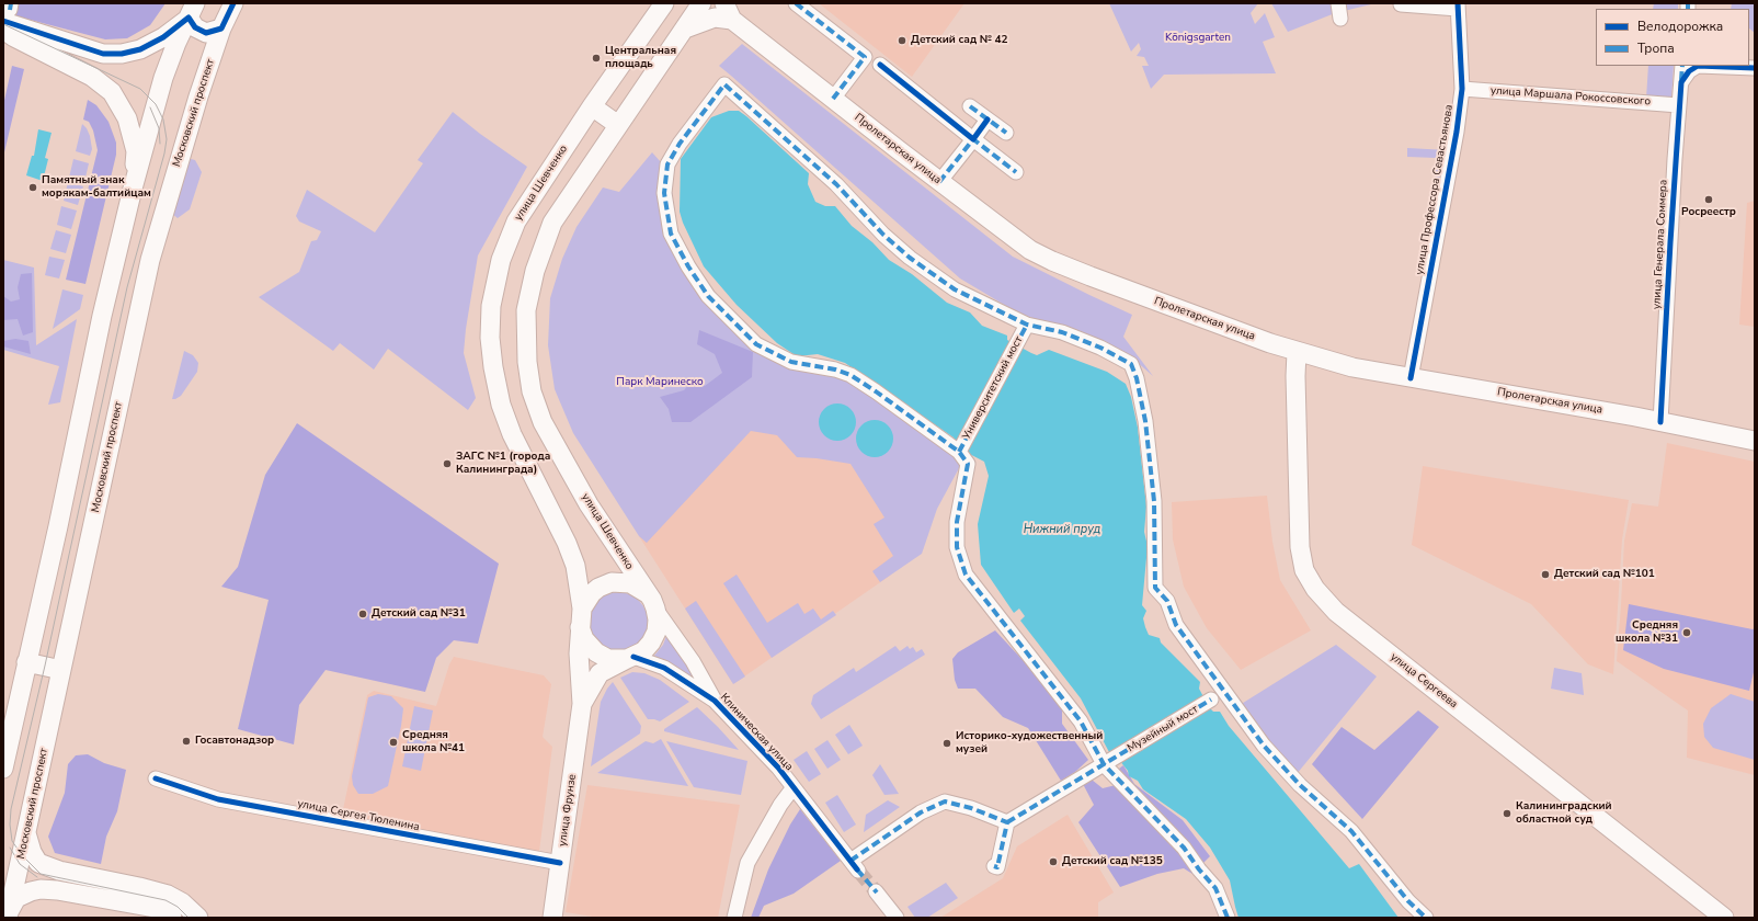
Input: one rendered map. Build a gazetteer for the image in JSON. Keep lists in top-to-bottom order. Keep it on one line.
{"streets":{"main road":["Московский проспект","Пролетарская улица","улица Шевченко","улица Сергеева","улица Фрунзе"],"street":["улица Маршала Рокоссовского","улица Профессора Севастьянова","улица Генерала Соммера","Университетский мост","Музейный мост","Клиническая улица","улица Сергея Тюленина"]},"crossings":[["улица Маршала Рокоссовского","улица Профессора Севастьянова"],["улица Маршала Рокоссовского","улица Генерала Соммера"],["Пролетарская улица","улица Профессора Севастьянова"],["Пролетарская улица","улица Генерала Соммера"],["Пролетарская улица","улица Сергеева"],["улица Шевченко","Клиническая улица"],["улица Шевченко","улица Фрунзе"],["Музейный мост","Клиническая улица"],["Клиническая улица","улица Фрунзе"],["улица Фрунзе","улица Сергея Тюленина"]],"water":["Нижний пруд"],"parks":["Königsgarten","Парк Маринеско"],"places":["Детский сад № 42","Центральная площадь","Памятный знак морякам-балтийцам","Росрeeстр","ЗАГС №1 (города Калининграда)","Детский сад №101","Детский сад №31","Средняя школа №31","Госавтонадзор","Средняя школа №41","Историко-художественный музей","Калининградский областной суд","Детский сад №135"],"legend":["Велодорожка","Тропа"]}
